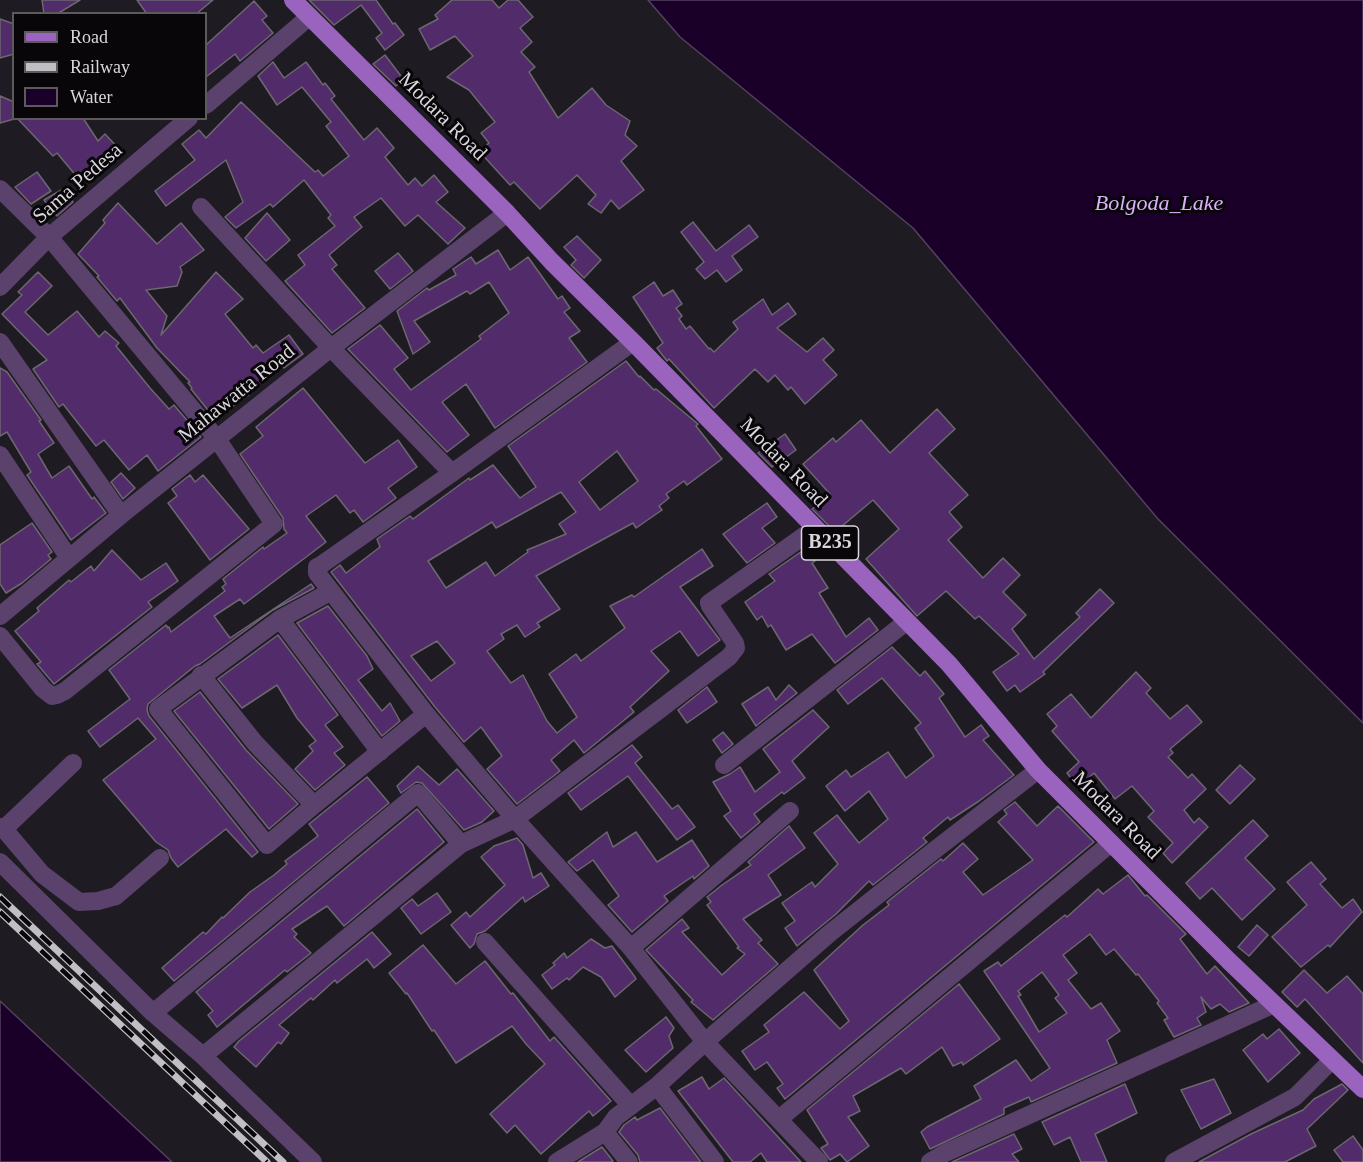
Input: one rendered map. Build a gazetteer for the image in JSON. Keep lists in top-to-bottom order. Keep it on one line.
{"streets":{"main road":["Modara Road","B235"],"street":["Sama Pedesa","Mahawatta Road"]},"crossings":[["Modara Road","Mahawatta Road"]],"water":["Bolgoda_Lake"],"legend":["Road","Railway","Water"]}
